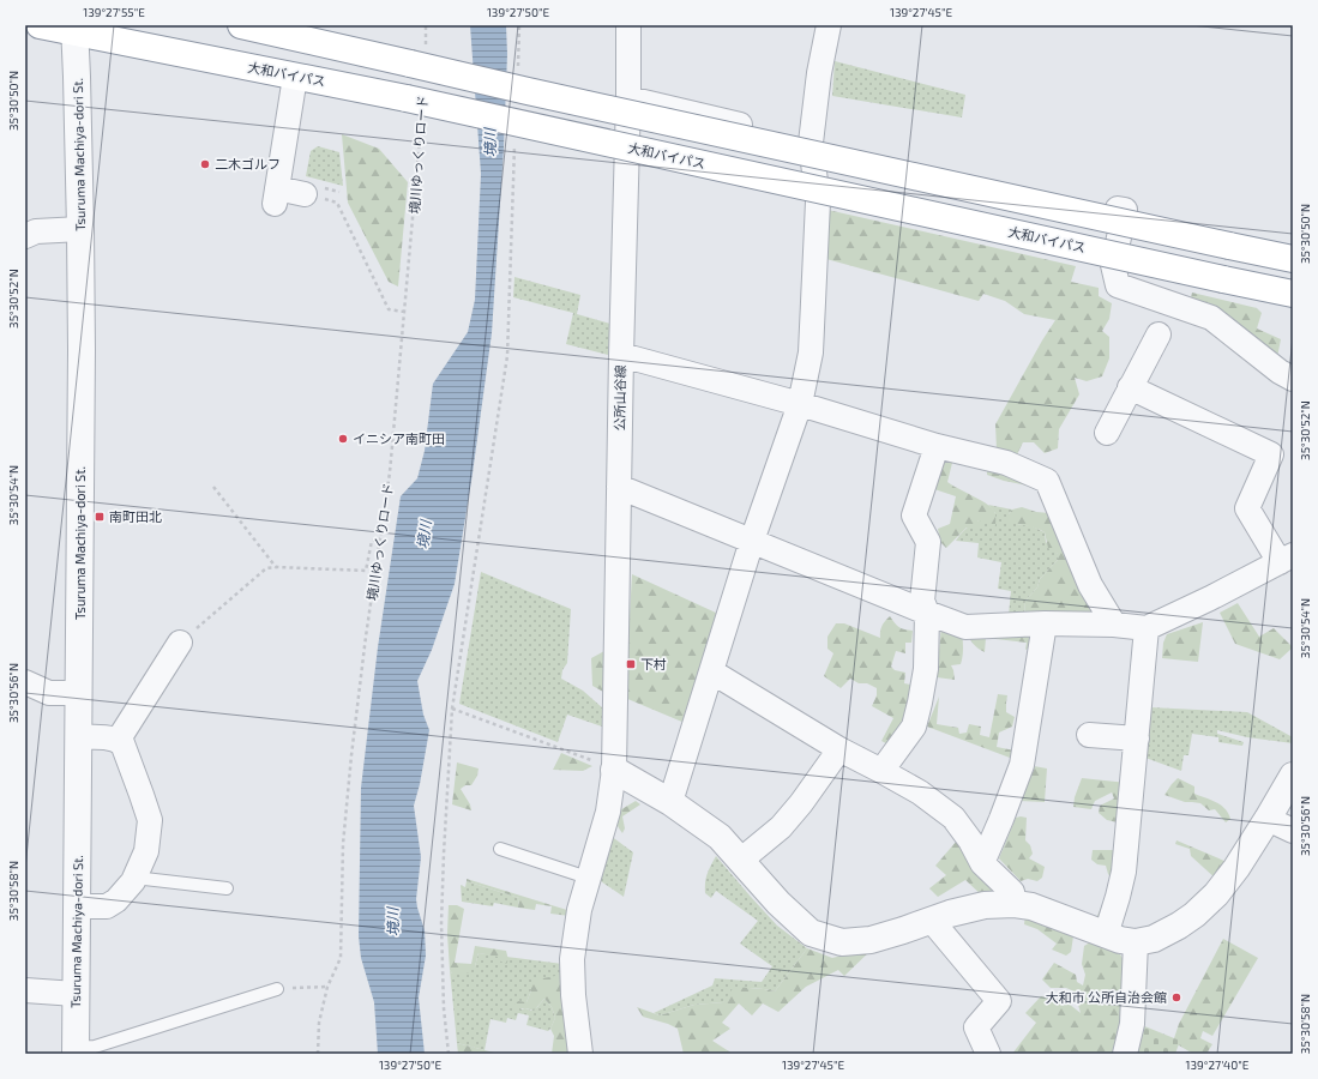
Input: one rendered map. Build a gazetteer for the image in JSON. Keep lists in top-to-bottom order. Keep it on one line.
{"streets":{"highway":["大和バイパス"],"street":["Tsuruma Machiya-dori St.","公所山谷線"],"path":["境川ゆっくりロード"]},"crossings":[["大和バイパス","Tsuruma Machiya-dori St."]],"water":["境川"],"places":{"other":["二木ゴルフ","イニシア南町田","大和市 公所自治会館"],"transit":["南町田北","下村"]},"coordinates":["139°27'55\"E","139°27'50\"E","139°27'45\"E","35°30'50\"N","35°30'52\"N","35°30'54\"N","35°30'56\"N","35°30'58\"N","139°27'40\"E"]}
